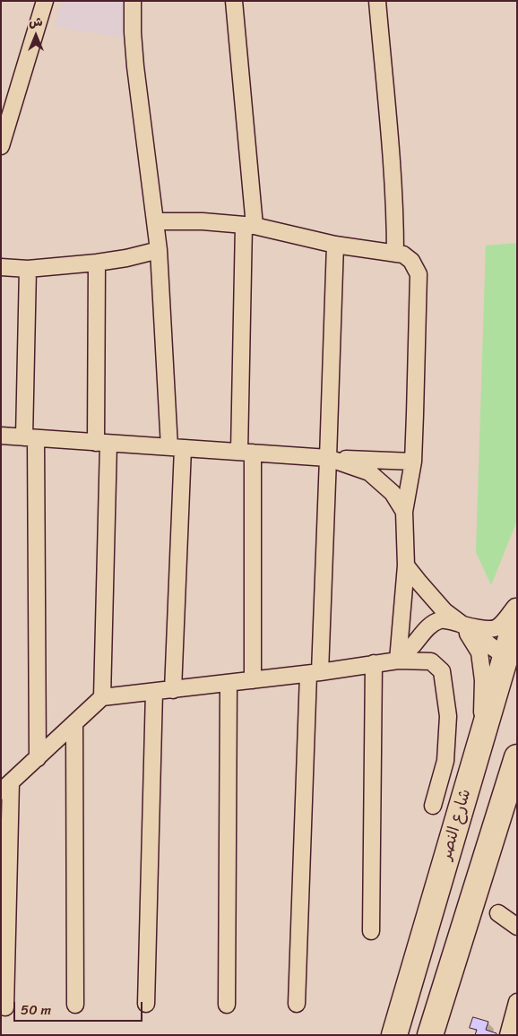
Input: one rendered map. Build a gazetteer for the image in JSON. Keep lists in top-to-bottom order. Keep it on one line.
{"streets":{"main road":["شارع النصر"]},"scale_bar":"50 m","north":"top"}
